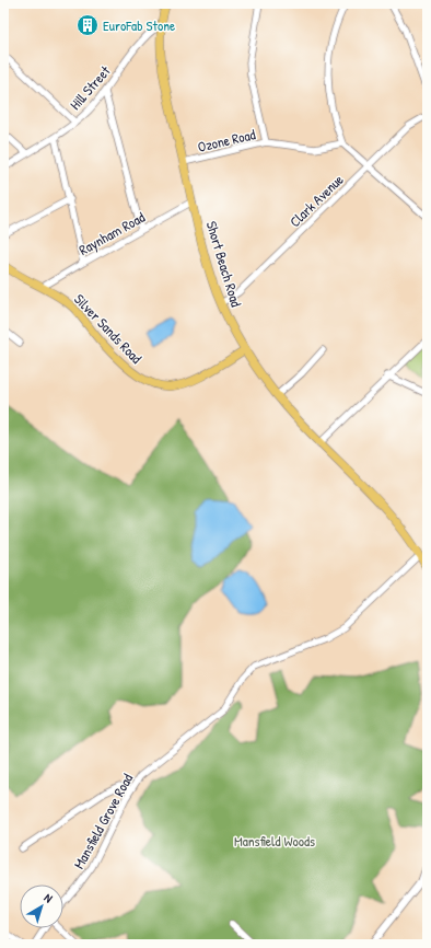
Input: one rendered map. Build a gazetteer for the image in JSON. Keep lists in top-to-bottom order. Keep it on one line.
{"streets":{"main road":["Short Beach Road","Silver Sands Road"],"street":["Hill Street","Ozone Road","Clark Avenue","Raynham Road","Mansfield Grove Road"]},"crossings":[["Hill Street","Short Beach Road"],["Ozone Road","Short Beach Road"],["Clark Avenue","Short Beach Road"],["Raynham Road","Short Beach Road"],["Raynham Road","Silver Sands Road"],["Short Beach Road","Silver Sands Road"],["Short Beach Road","Mansfield Grove Road"]],"parks":["Mansfield Woods"],"places":{"building":["EuroFab Stone"]},"north":"top right"}
